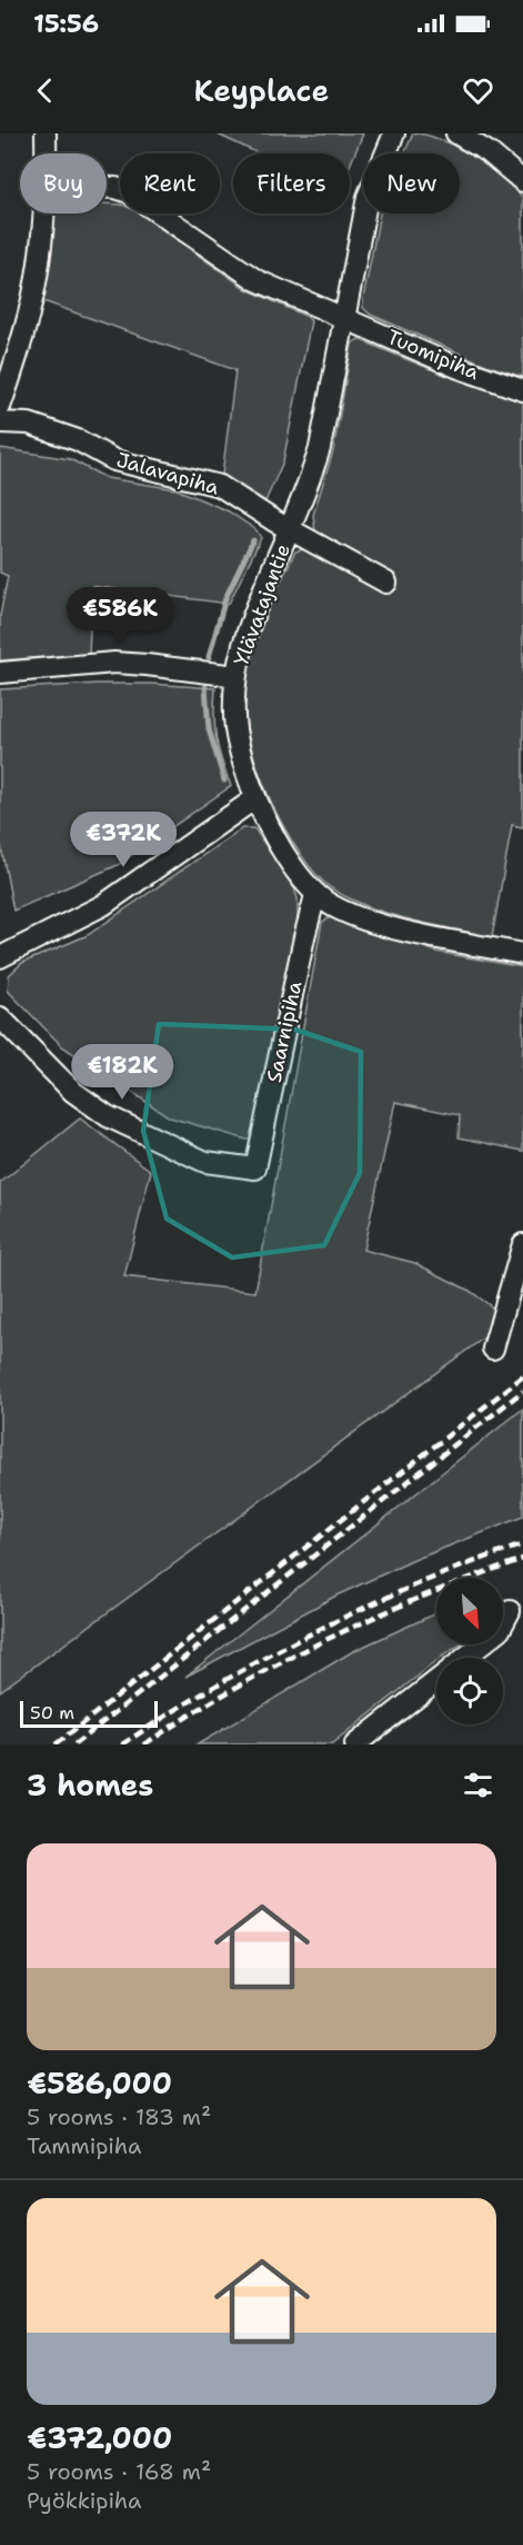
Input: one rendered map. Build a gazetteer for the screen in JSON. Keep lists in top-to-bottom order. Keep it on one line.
{"streets":{"street":["Tuomipiha","Jalavapiha","Ylävatajantie","Saarnipiha"]},"crossings":[["Tuomipiha","Ylävatajantie"],["Jalavapiha","Ylävatajantie"],["Ylävatajantie","Saarnipiha"]],"scale_bar":"50 m","north":"bottom right","page":{"status":"15:56","header":"Keyplace","chip":["Buy","Rent","Filters","New"],"price":["€586K","€372K","€182K"],"scale":"50 m","heading":"3 homes","list":[{"name":"€586,000","note":"5 rooms · 183 m² · Tammipiha"},{"name":"€372,000","note":"5 rooms · 168 m² · Pyökkipiha"}]}}
